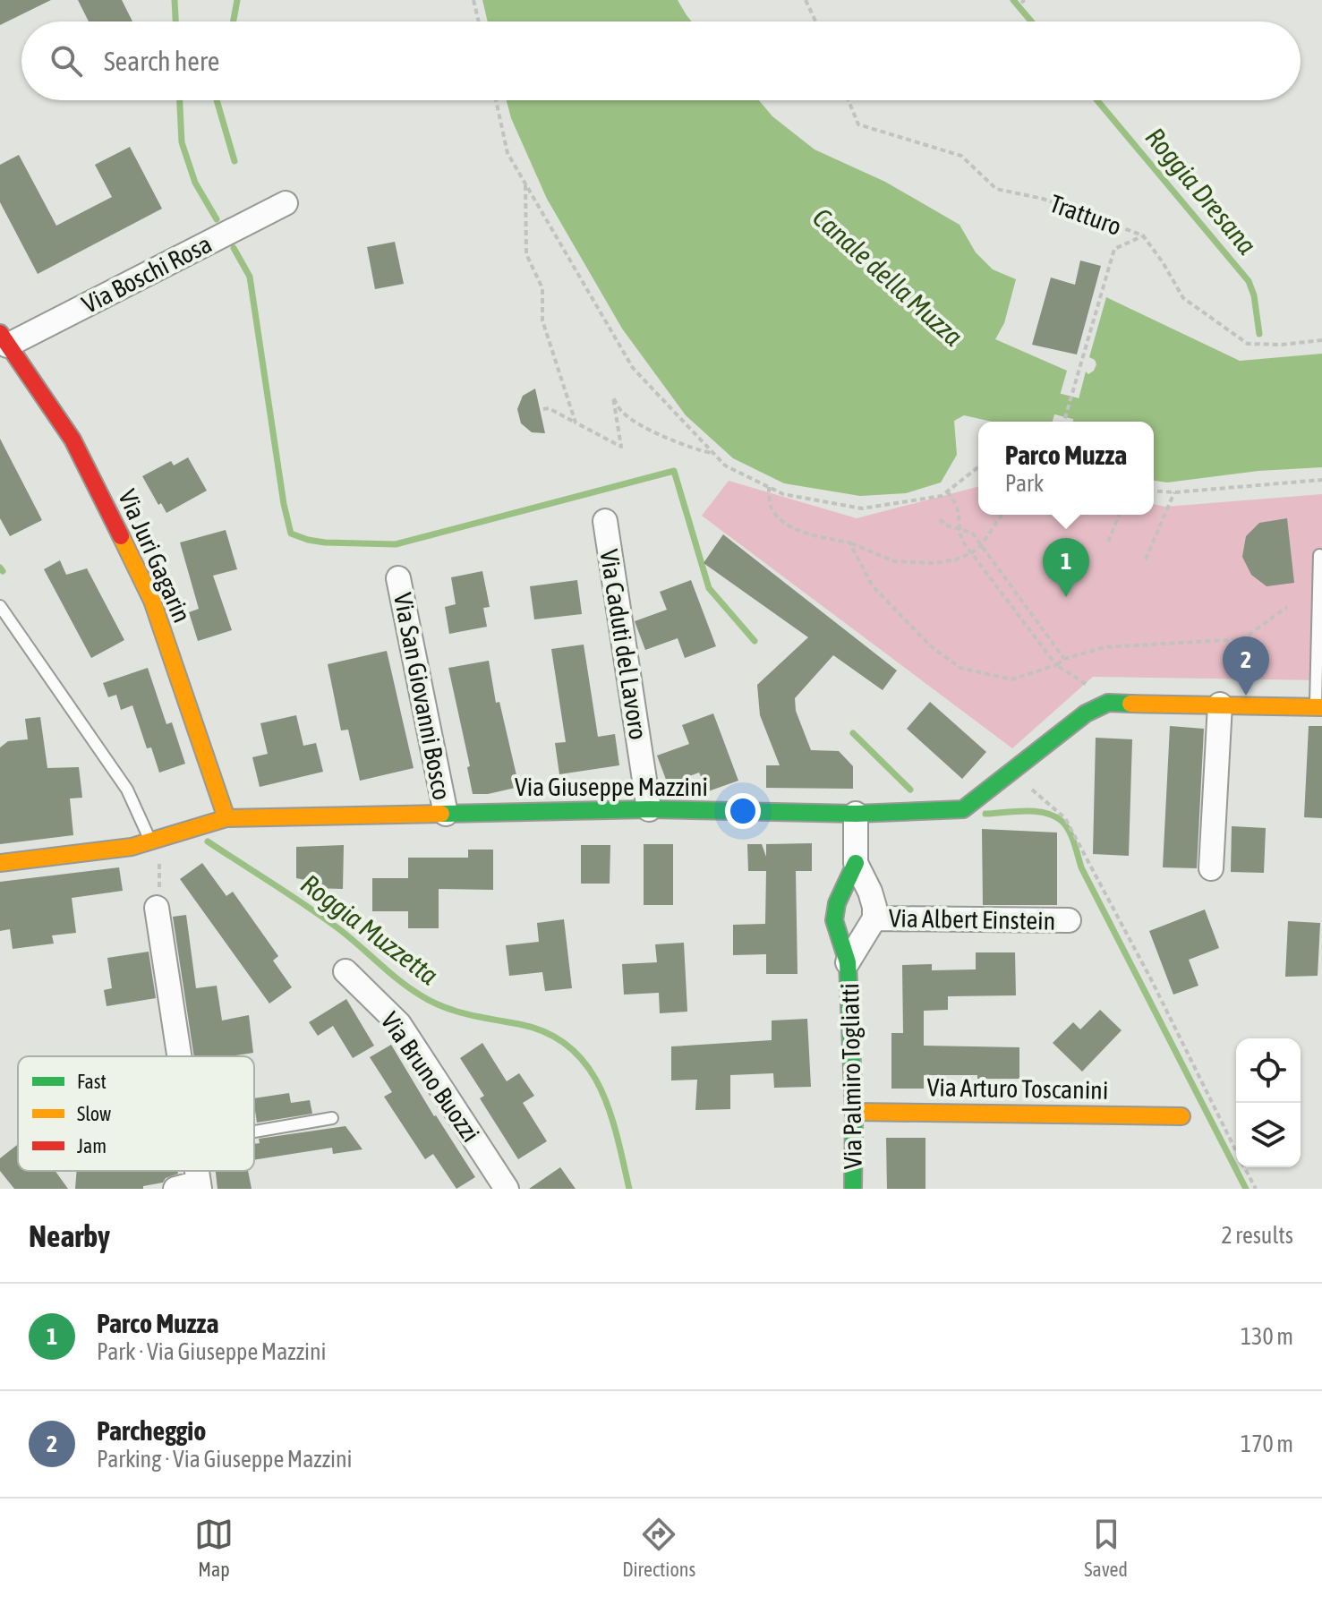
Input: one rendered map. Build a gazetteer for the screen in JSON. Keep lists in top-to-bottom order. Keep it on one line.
{"streets":{"street":["Via Boschi Rosa","Via Juri Gagarin","Via Caduti del Lavoro","Via San Giovanni Bosco","Via Giuseppe Mazzini","Via Albert Einstein","Via Palmiro Togliatti","Via Bruno Buozzi","Via Arturo Toscanini"],"path":["Tratturo"]},"crossings":[["Via Boschi Rosa","Via Juri Gagarin"],["Via Juri Gagarin","Via Giuseppe Mazzini"],["Via Caduti del Lavoro","Via Giuseppe Mazzini"],["Via San Giovanni Bosco","Via Giuseppe Mazzini"],["Via Giuseppe Mazzini","Via Palmiro Togliatti"],["Via Albert Einstein","Via Palmiro Togliatti"],["Via Palmiro Togliatti","Via Arturo Toscanini"]],"water":["Roggia Dresana","Canale della Muzza","Roggia Muzzetta"],"legend":["Fast","Slow","Jam"],"page":{"search":"Search here","popup":["Parco Muzza","Park"],"pins":["1","2"],"heading":["Nearby","2 results"],"list":[{"mark":"1","name":"Parco Muzza","note":"Park · Via Giuseppe Mazzini","value":"130 m"},{"mark":"2","name":"Parcheggio","note":"Parking · Via Giuseppe Mazzini","value":"170 m"}],"nav":["Map","Directions","Saved"]}}
